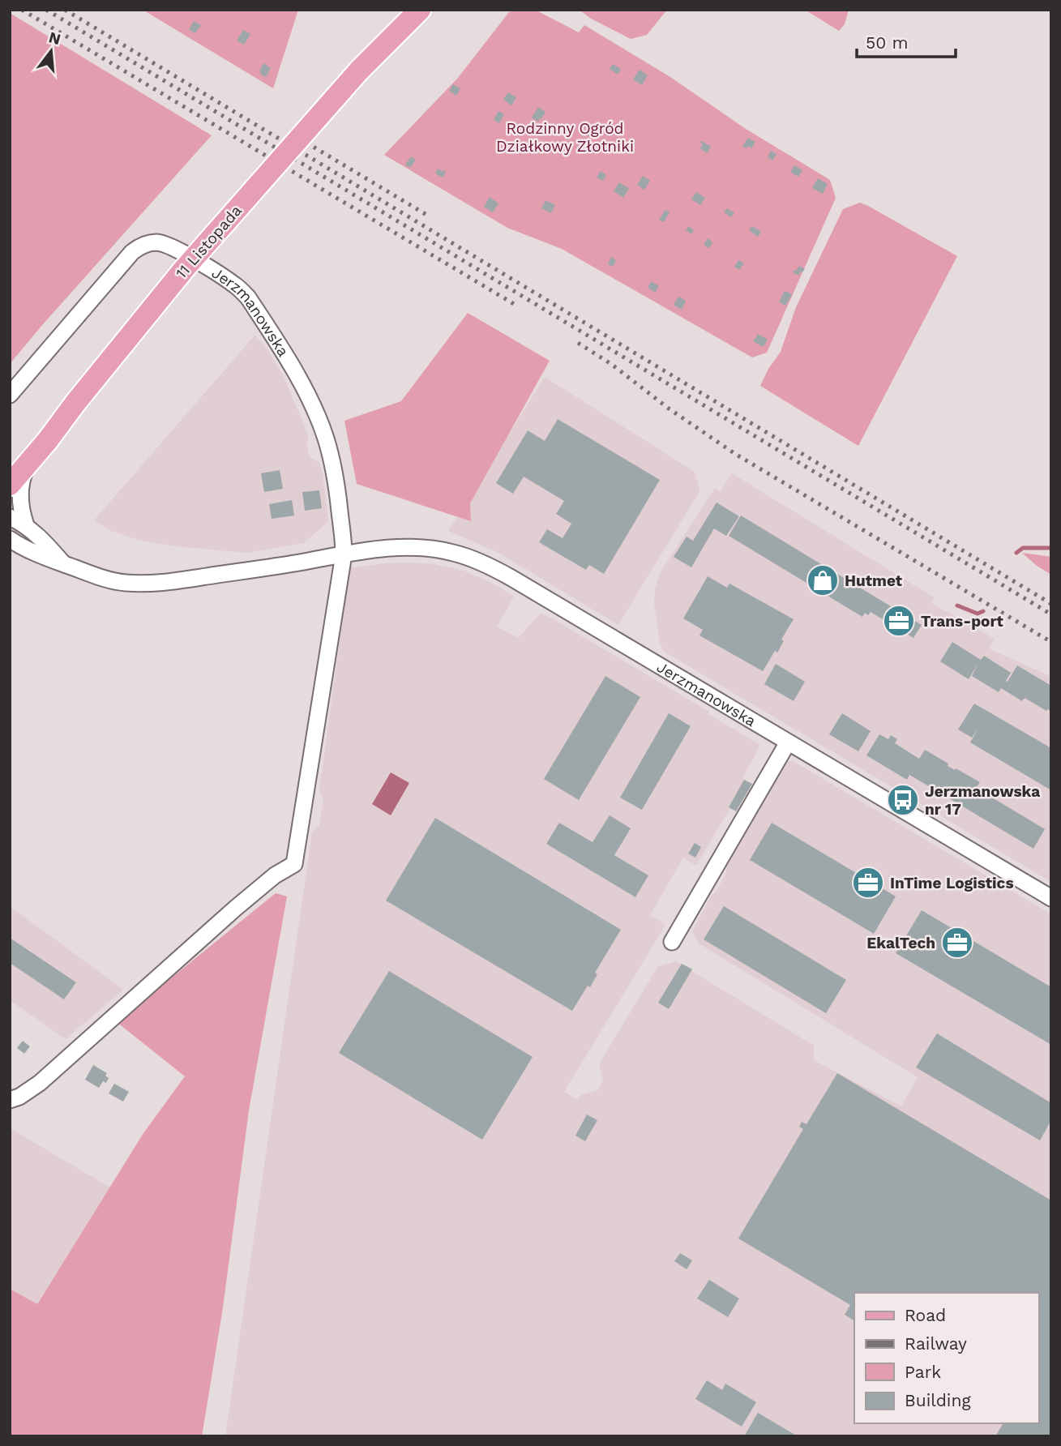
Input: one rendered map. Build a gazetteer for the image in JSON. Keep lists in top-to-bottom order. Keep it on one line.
{"streets":{"main road":["11 Listopada"],"street":["Jerzmanowska"]},"parks":["Rodzinny Ogród Działkowy Złotniki"],"places":{"shop":["Hutmet"],"office":["Trans-port","InTime Logistics","EkalTech"],"bus stop":["Jerzmanowska nr 17"]},"legend":["Road","Railway","Park","Building"],"scale_bar":"50 m","north":"top"}
